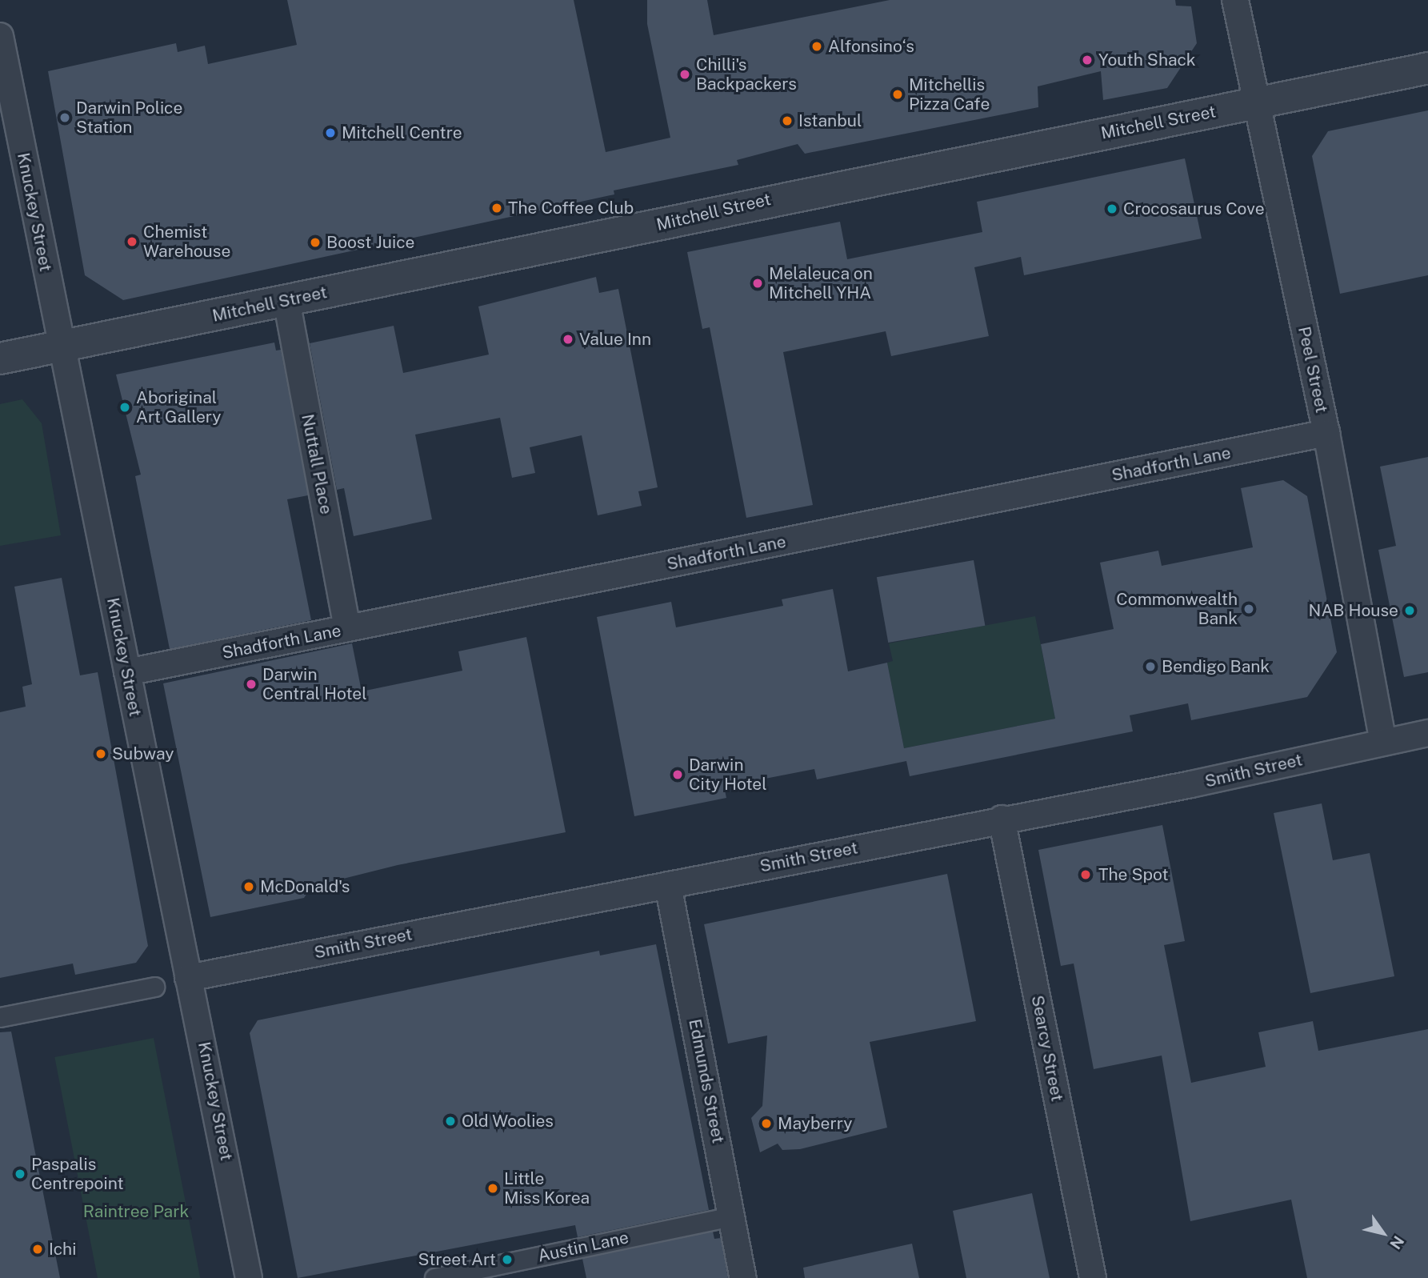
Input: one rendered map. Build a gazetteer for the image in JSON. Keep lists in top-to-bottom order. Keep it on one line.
{"streets":{"street":["Mitchell Street","Knuckey Street","Peel Street","Nuttall Place","Shadforth Lane","Smith Street","Searcy Street","Edmunds Street","Austin Lane"]},"crossings":[["Mitchell Street","Knuckey Street"],["Mitchell Street","Peel Street"],["Mitchell Street","Nuttall Place"],["Knuckey Street","Shadforth Lane"],["Knuckey Street","Smith Street"],["Peel Street","Shadforth Lane"],["Peel Street","Smith Street"],["Nuttall Place","Shadforth Lane"],["Smith Street","Searcy Street"],["Smith Street","Edmunds Street"],["Edmunds Street","Austin Lane"]],"parks":["Raintree Park"],"places":["Alfonsino‘s","Youth Shack","Chilli's Backpackers","Mitchellis Pizza Cafe","Darwin Police Station","Istanbul","Mitchell Centre","The Coffee Club","Crocosaurus Cove","Chemist Warehouse","Boost Juice","Melaleuca on Mitchell YHA","Value Inn","Aboriginal Art Gallery","Commonwealth Bank","NAB House","Bendigo Bank","Darwin Central Hotel","Subway","Darwin City Hotel","The Spot","McDonald's","Old Woolies","Mayberry","Paspalis Centrepoint","Little Miss Korea","Ichi","Street Art"],"north":"bottom right"}
